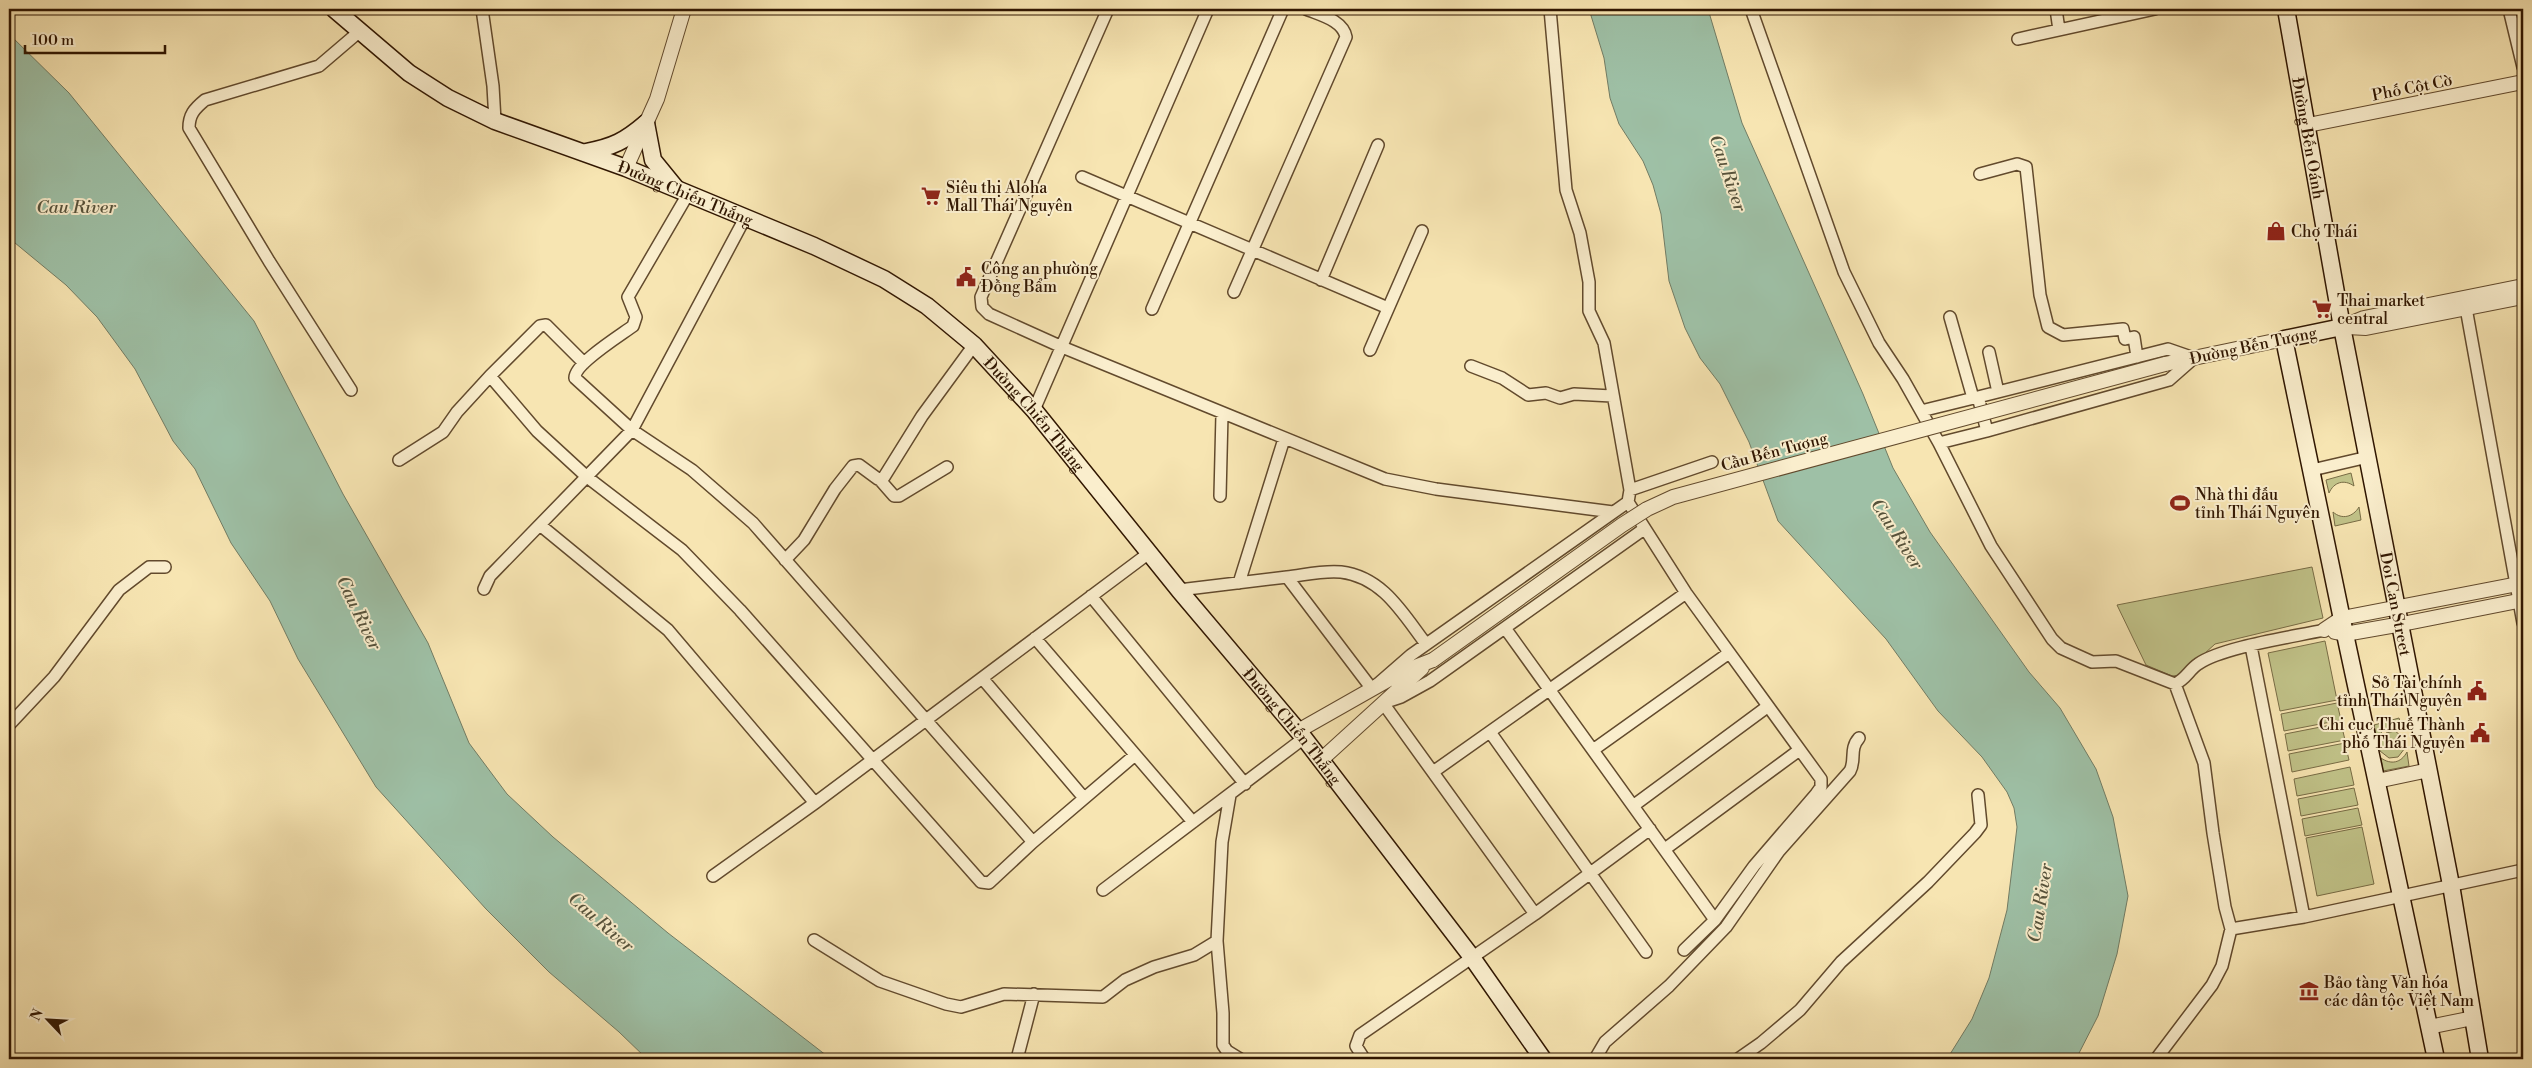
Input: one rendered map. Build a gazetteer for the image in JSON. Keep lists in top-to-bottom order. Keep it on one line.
{"streets":{"main road":["Đường Bến Oánh","Đường Chiến Thắng","Đường Bến Tượng","Doi Can Street"],"street":["Phố Cột Cờ","Cầu Bến Tượng"]},"crossings":[["Phố Cột Cờ","Đường Bến Oánh"],["Đường Bến Oánh","Đường Bến Tượng"],["Đường Bến Oánh","Doi Can Street"],["Đường Bến Tượng","Cầu Bến Tượng"],["Đường Bến Tượng","Doi Can Street"]],"water":["Cau River"],"places":{"supermarket":["Siêu thị Aloha Mall Thái Nguyên","Thai market central"],"shop":["Chợ Thái"],"public building":["Công an phường Đồng Bẩm","Sở Tài chính tỉnh Thái Nguyên","Chi cục Thuế Thành phố Thái Nguyên"],"sports":["Nhà thi đấu tỉnh Thái Nguyên"],"museum":["Bảo tàng Văn hóa các dân tộc Việt Nam"]},"scale_bar":"100 m","north":"top left"}
